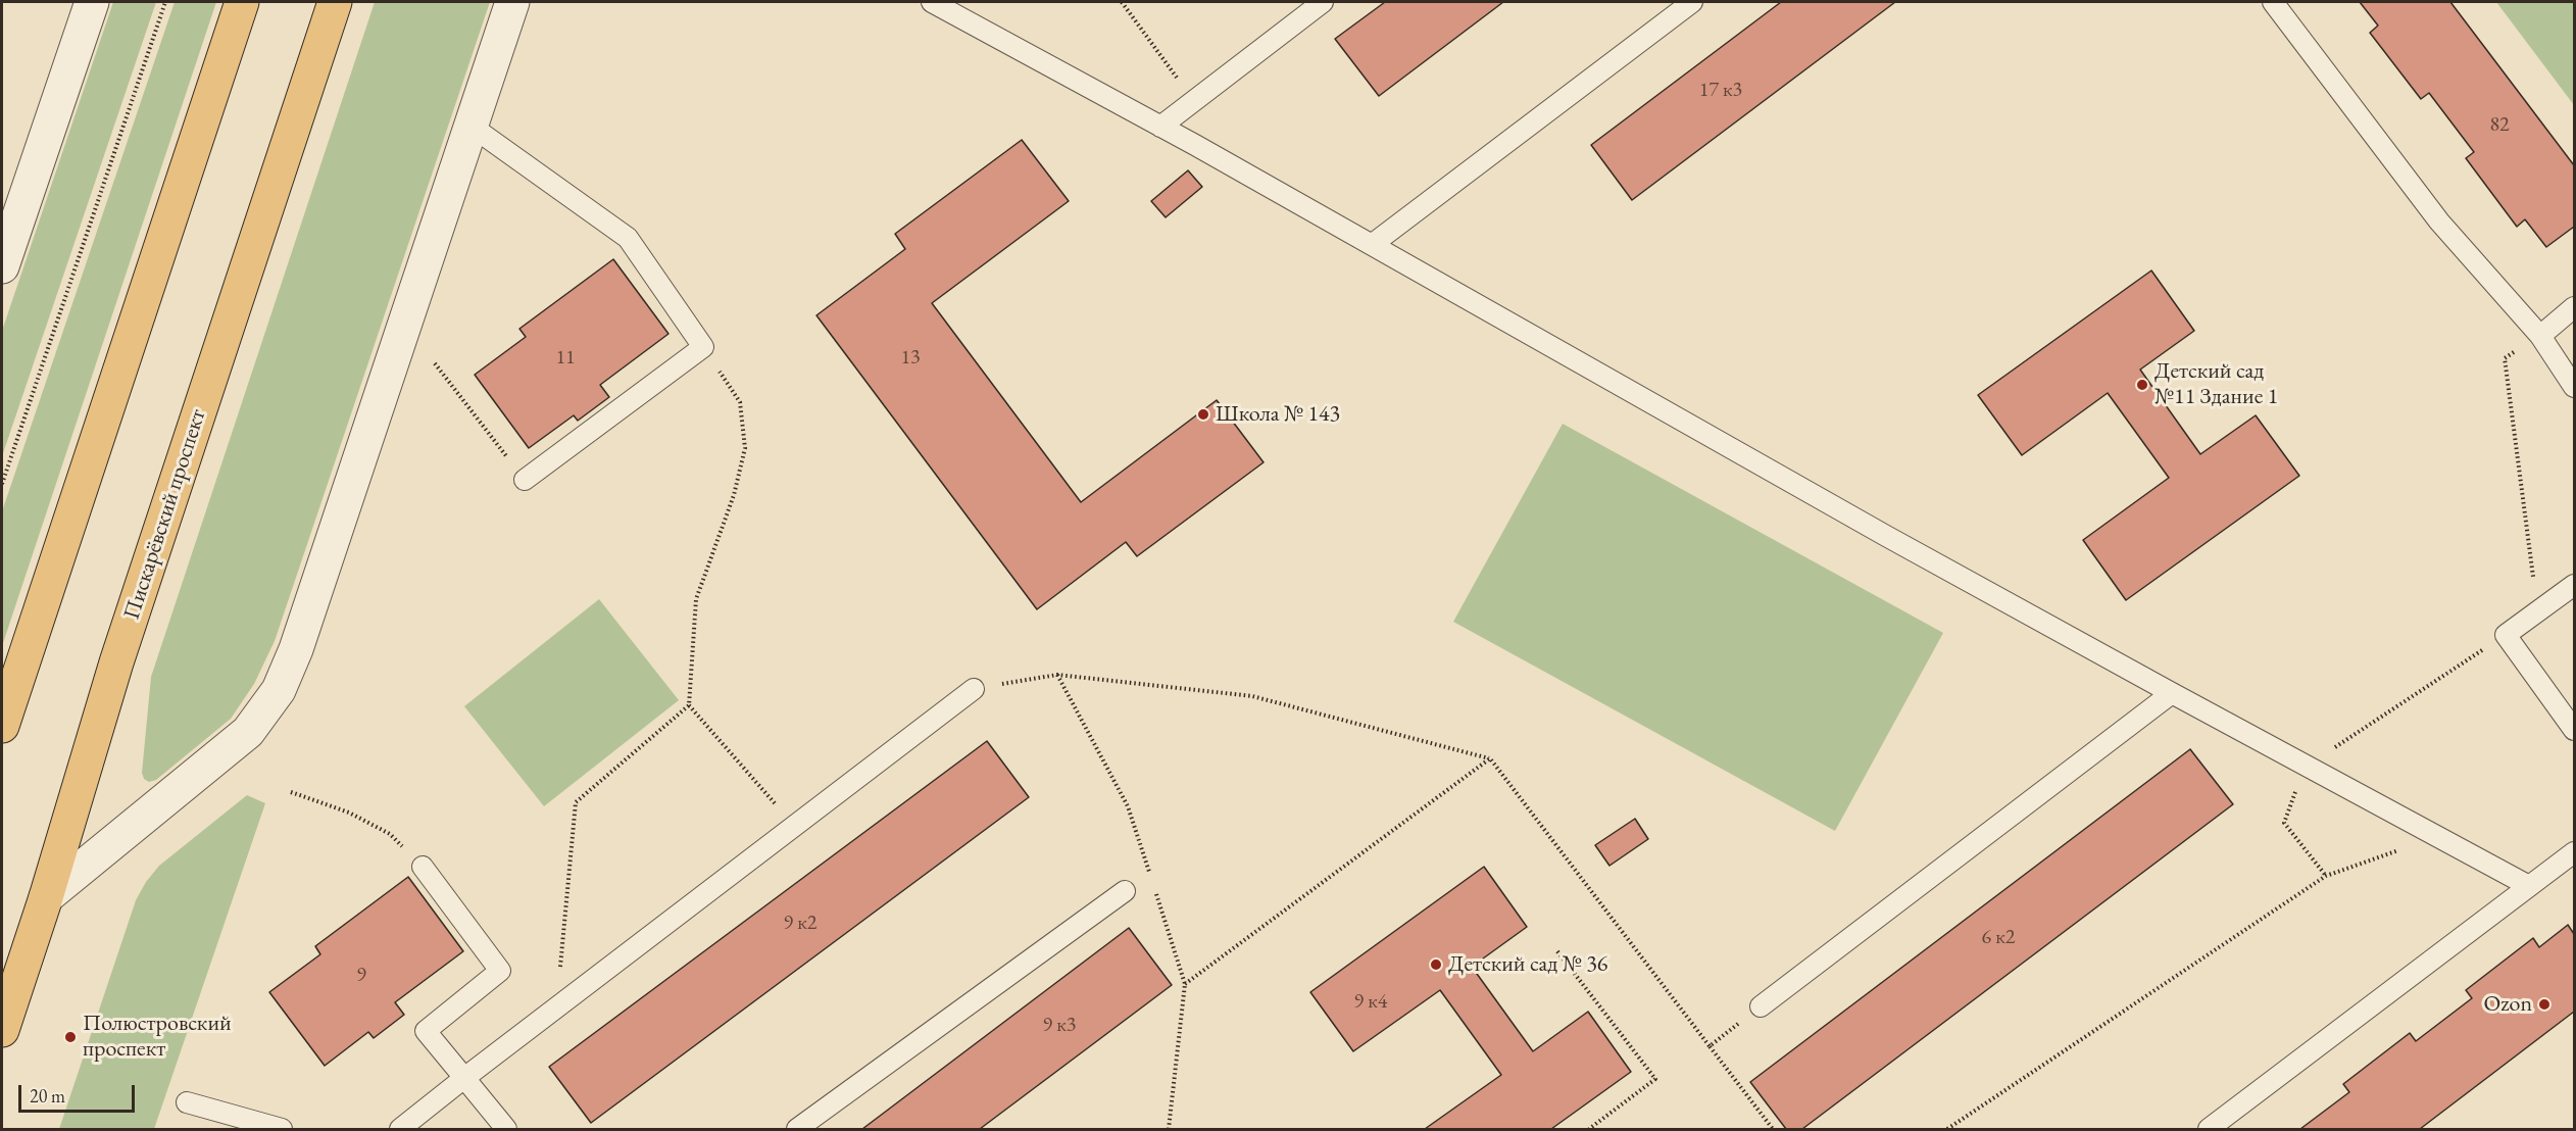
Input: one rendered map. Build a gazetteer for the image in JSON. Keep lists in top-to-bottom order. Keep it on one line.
{"streets":{"main road":["Пискарёвский проспект"]},"places":["Детский сад №11 Здание 1","Школа № 143","Детский сад № 36","Ozon","Полюстровский проспект"],"house_numbers":["17 к3","82","11","13","9 к2","6 к2","9","9 к4","9 к3"],"scale_bar":"20 m"}
